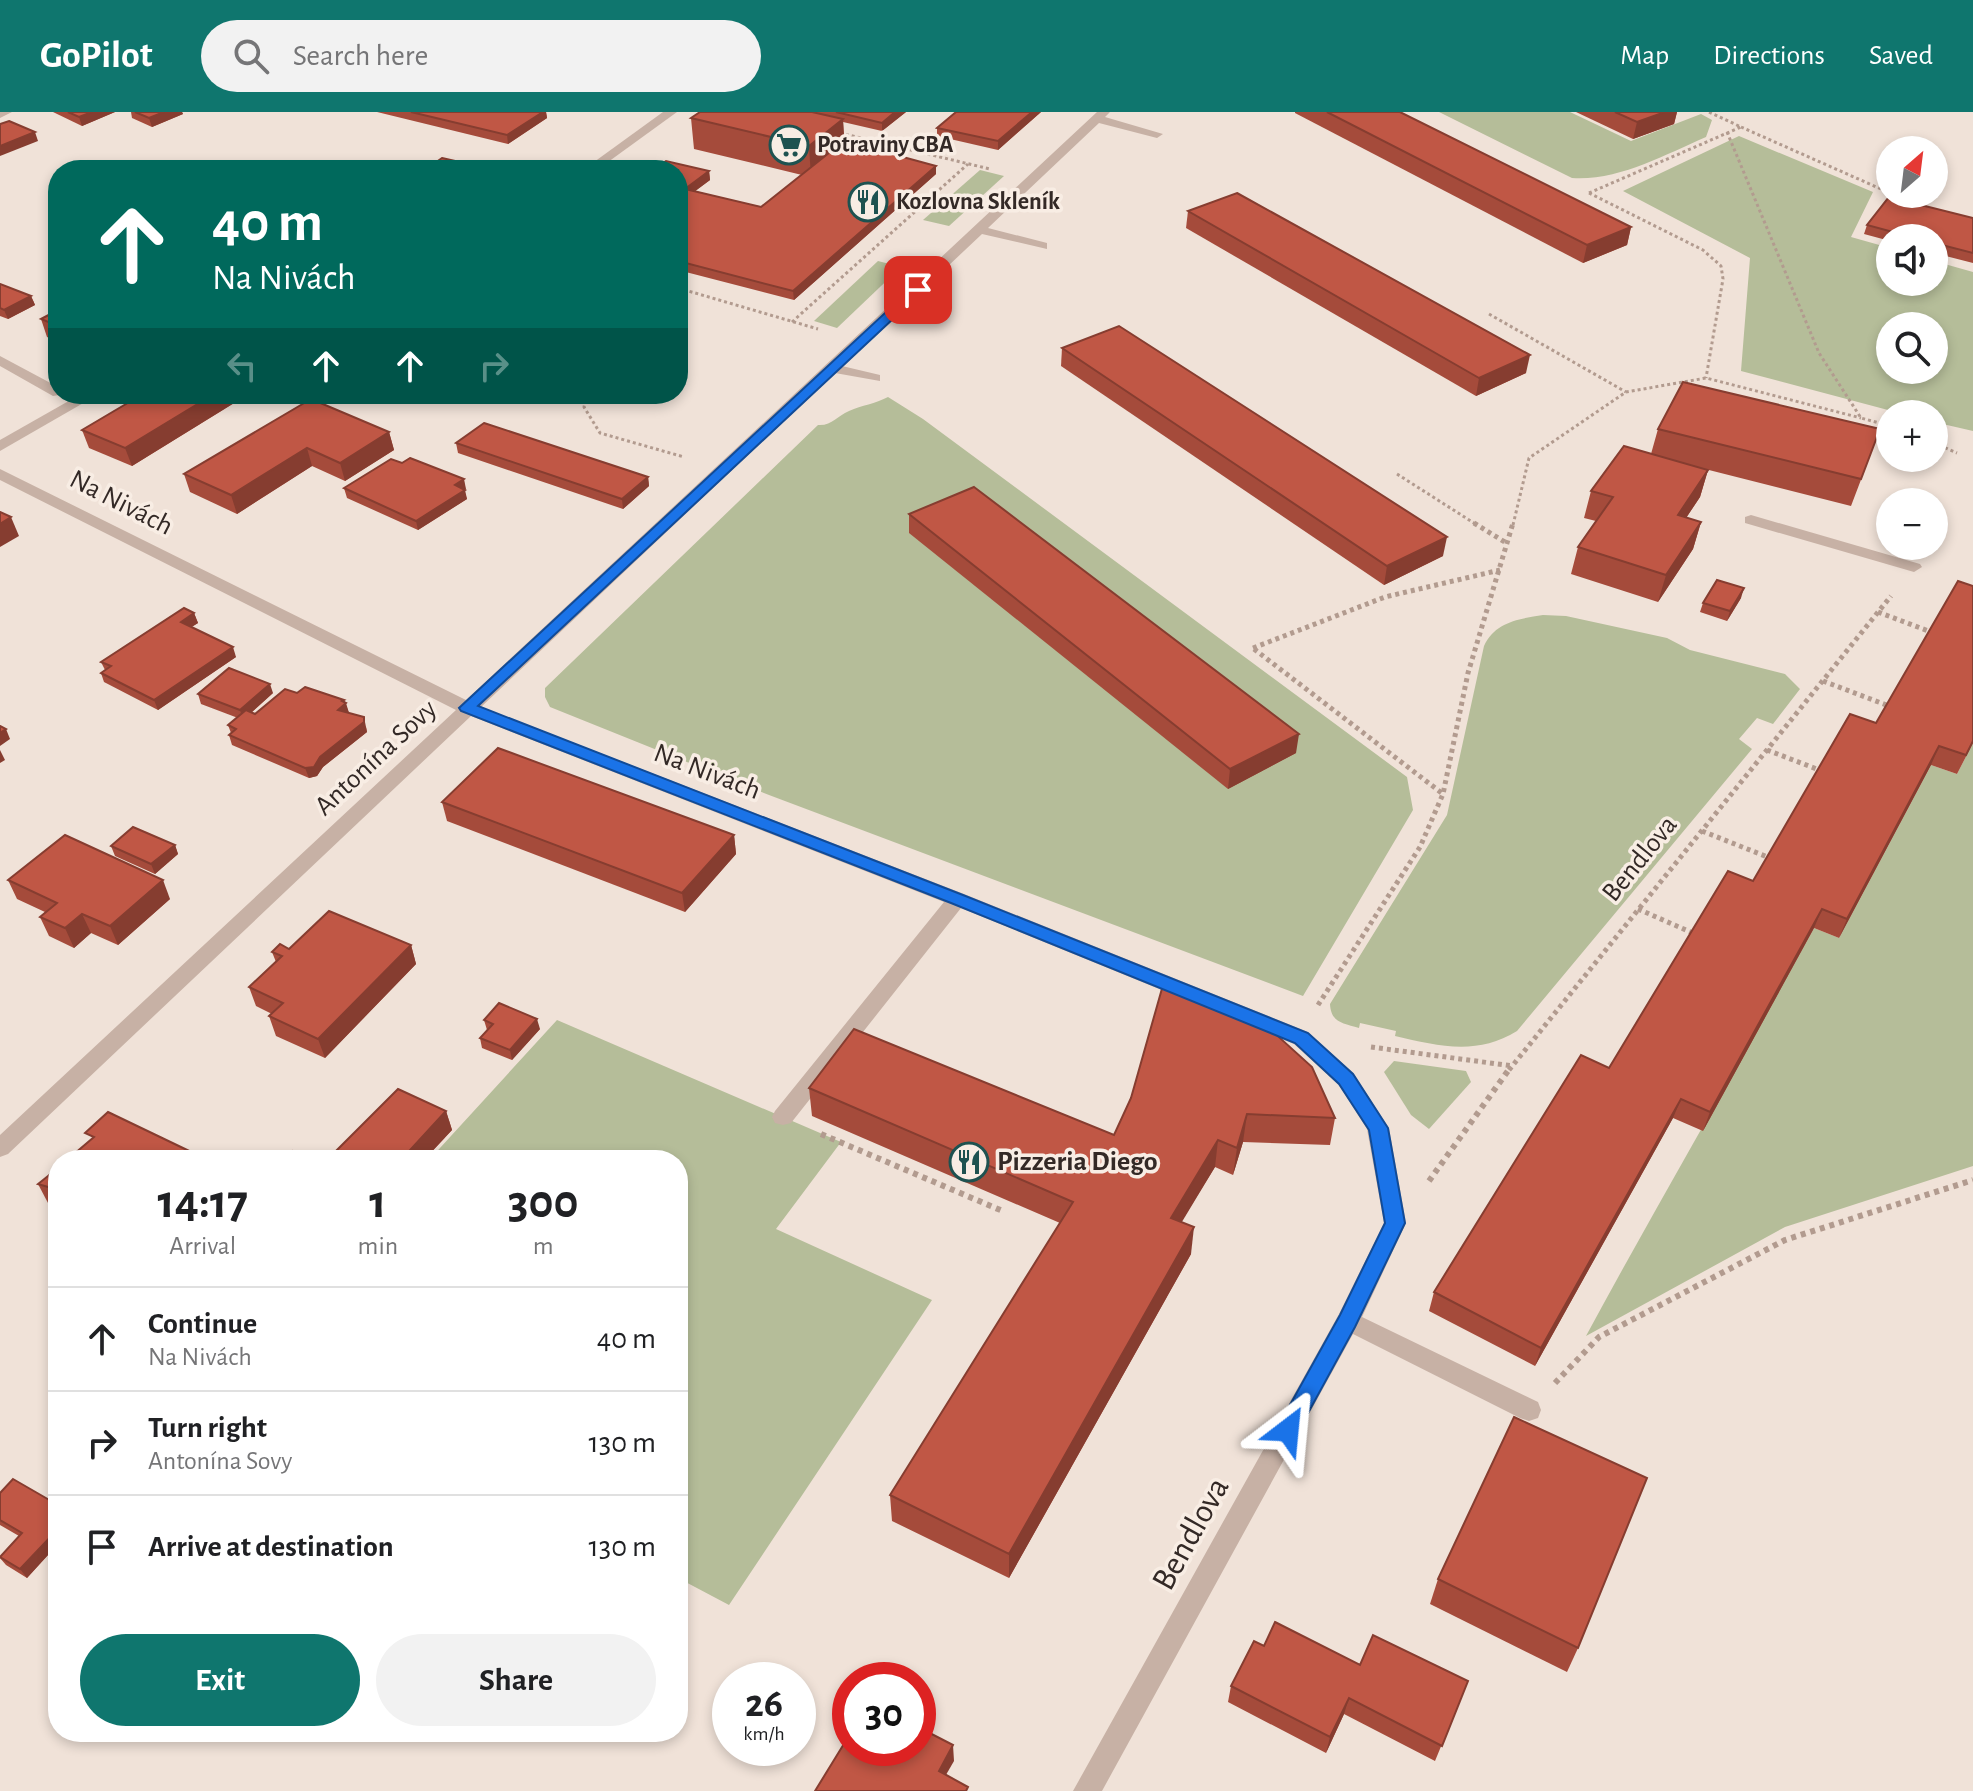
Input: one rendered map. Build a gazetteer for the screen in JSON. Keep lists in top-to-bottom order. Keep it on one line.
{"streets":{"street":["Na Nivách","Antonína Sovy","Bendlova"]},"crossings":[["Na Nivách","Antonína Sovy"],["Na Nivách","Bendlova"]],"places":{"supermarket":["Potraviny CBA"],"restaurant":["Kozlovna Skleník","Pizzeria Diego"]},"north":"top right","page":{"header":"GoPilot","search":"Search here","nav":["Map","Directions","Saved"],"map_buttons":["+","−"],"turn":["40 m","Na Nivách"],"eta":["14:17","Arrival","1","min","300","m"],"list":[{"name":"Continue","note":"Na Nivách","value":"40 m"},{"name":"Turn right","note":"Antonína Sovy","value":"130 m"},{"name":"Arrive at destination","value":"130 m"}],"buttons":["Exit","Share"],"speed":"26 km/h","limit":"30"}}
